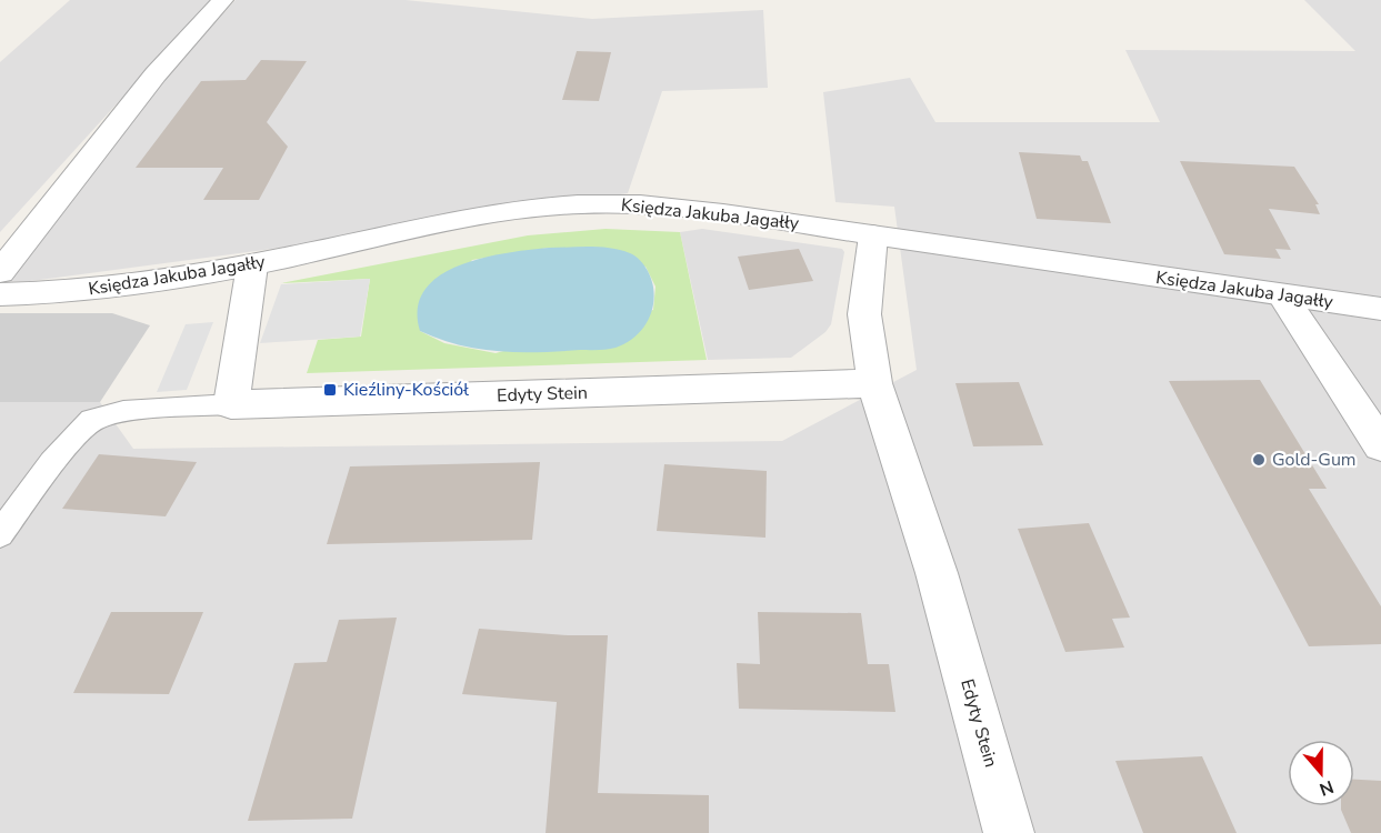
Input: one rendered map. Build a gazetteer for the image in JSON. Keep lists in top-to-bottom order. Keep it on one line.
{"streets":{"street":["Księdza Jakuba Jagałły","Edyty Stein"]},"crossings":[["Księdza Jakuba Jagałły","Edyty Stein"]],"places":{"transit":["Kieźliny-Kościół"],"other":["Gold-Gum"]},"north":"bottom"}
